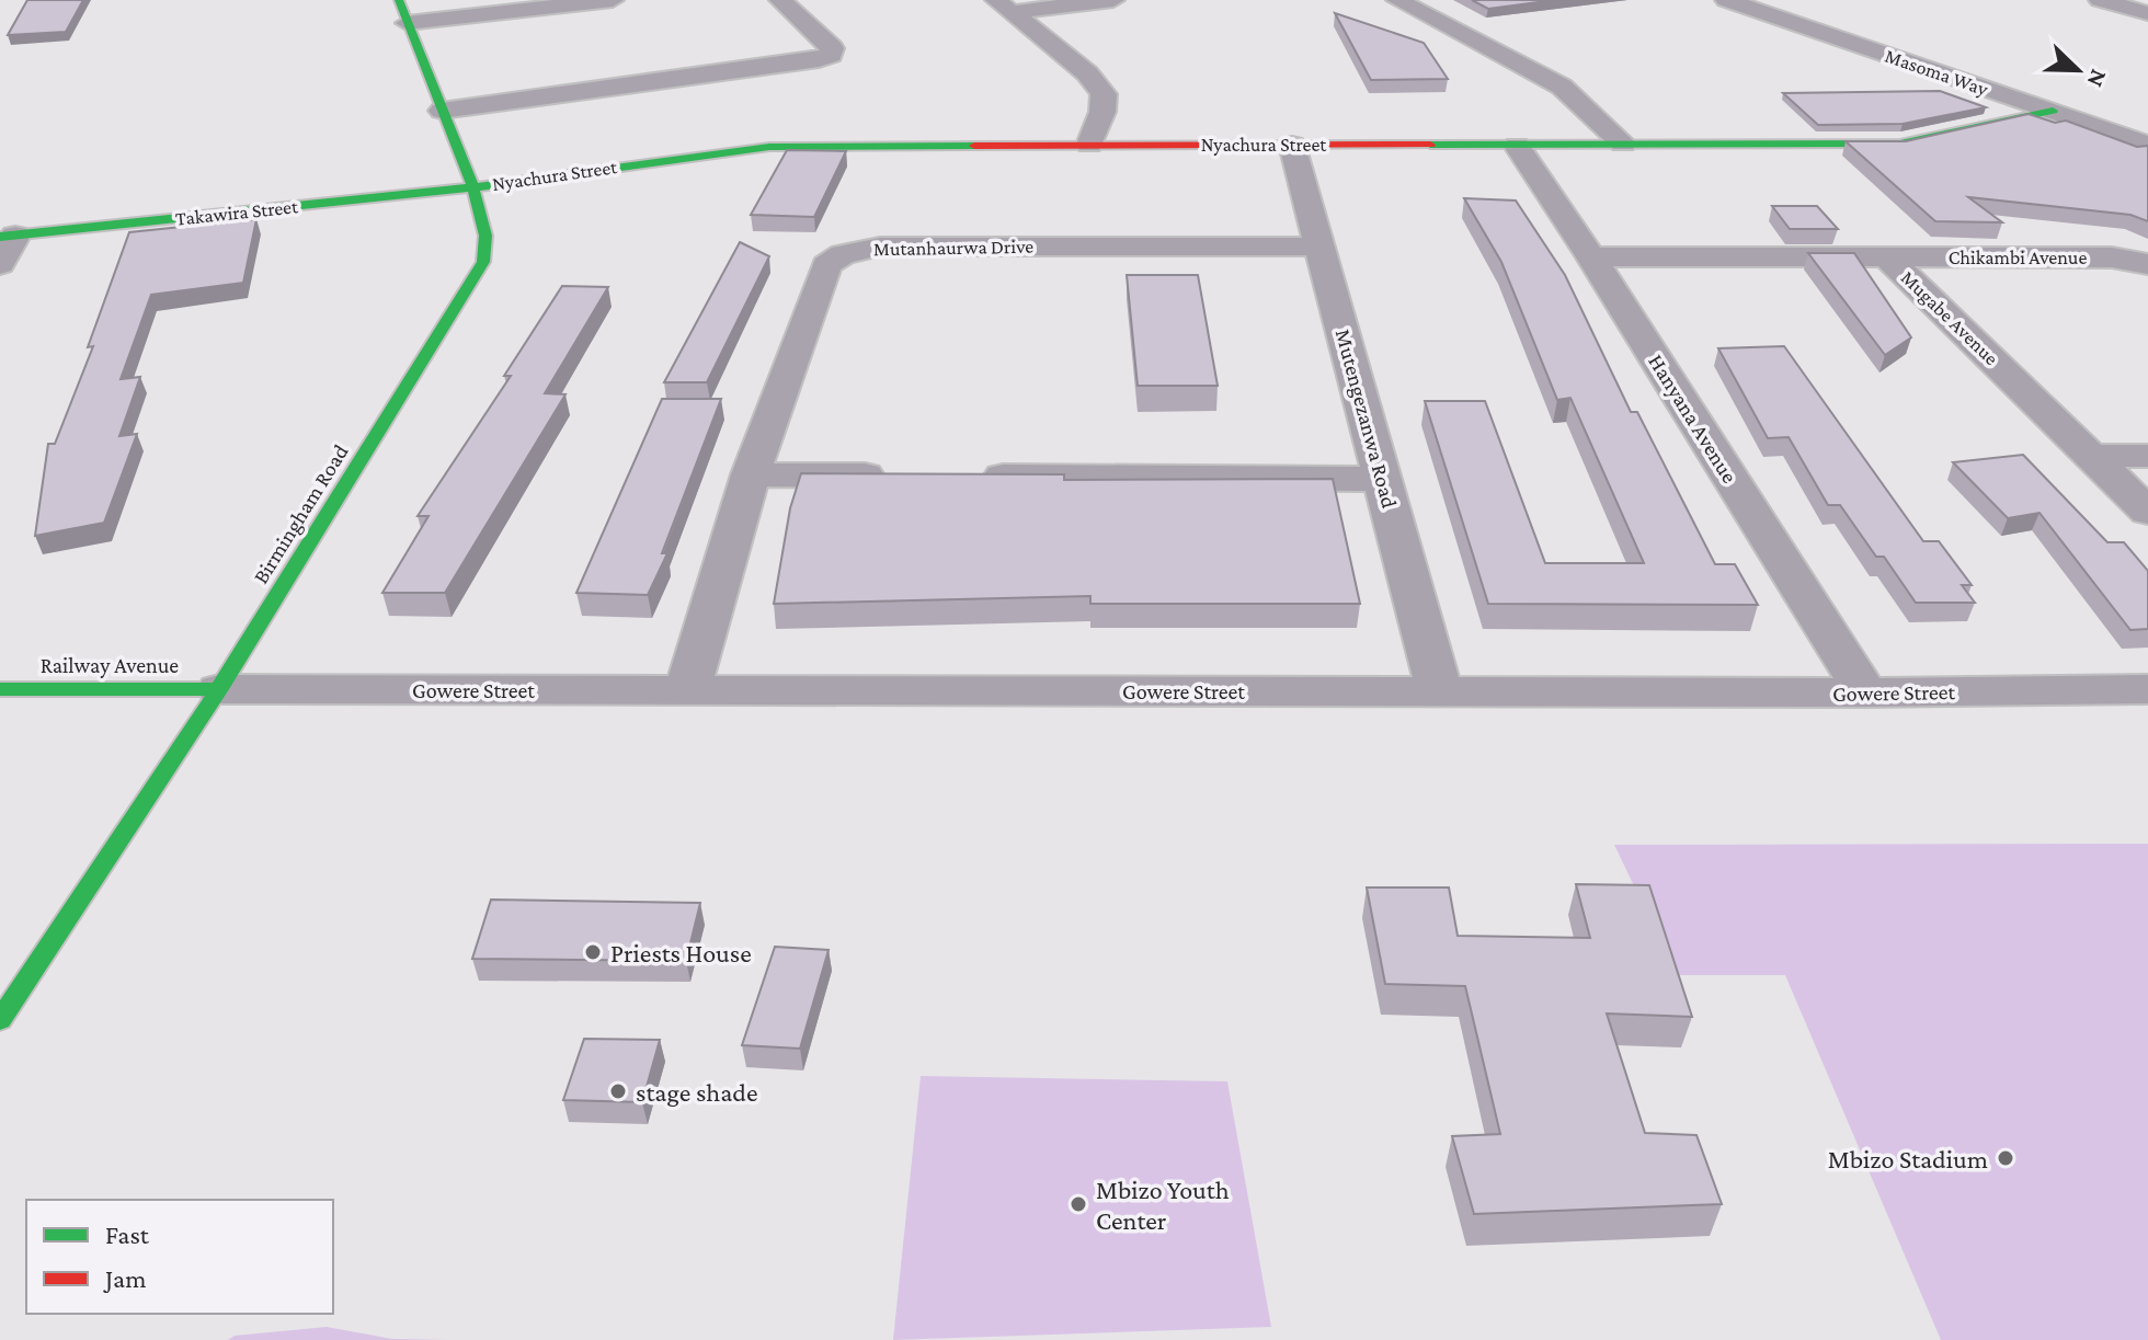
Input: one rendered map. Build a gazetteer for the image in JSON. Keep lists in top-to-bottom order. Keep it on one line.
{"streets":{"street":["Masoma Way","Nyachura Street","Takawira Street","Mutanhaurwa Drive","Chikambi Avenue","Mugabe Avenue","Mutengezanwa Road","Hanyana Avenue","Birmingham Road","Railway Avenue","Gowere Street"]},"crossings":[["Masoma Way","Nyachura Street"],["Nyachura Street","Takawira Street"],["Nyachura Street","Mutengezanwa Road"],["Nyachura Street","Hanyana Avenue"],["Nyachura Street","Birmingham Road"],["Takawira Street","Birmingham Road"],["Mutanhaurwa Drive","Mutengezanwa Road"],["Mutanhaurwa Drive","Gowere Street"],["Chikambi Avenue","Mugabe Avenue"],["Mugabe Avenue","Hanyana Avenue"],["Mutengezanwa Road","Gowere Street"],["Hanyana Avenue","Gowere Street"],["Birmingham Road","Railway Avenue"],["Birmingham Road","Gowere Street"],["Railway Avenue","Gowere Street"]],"places":["Priests House","stage shade","Mbizo Stadium","Mbizo Youth Center"],"legend":["Fast","Jam"],"north":"bottom right"}
